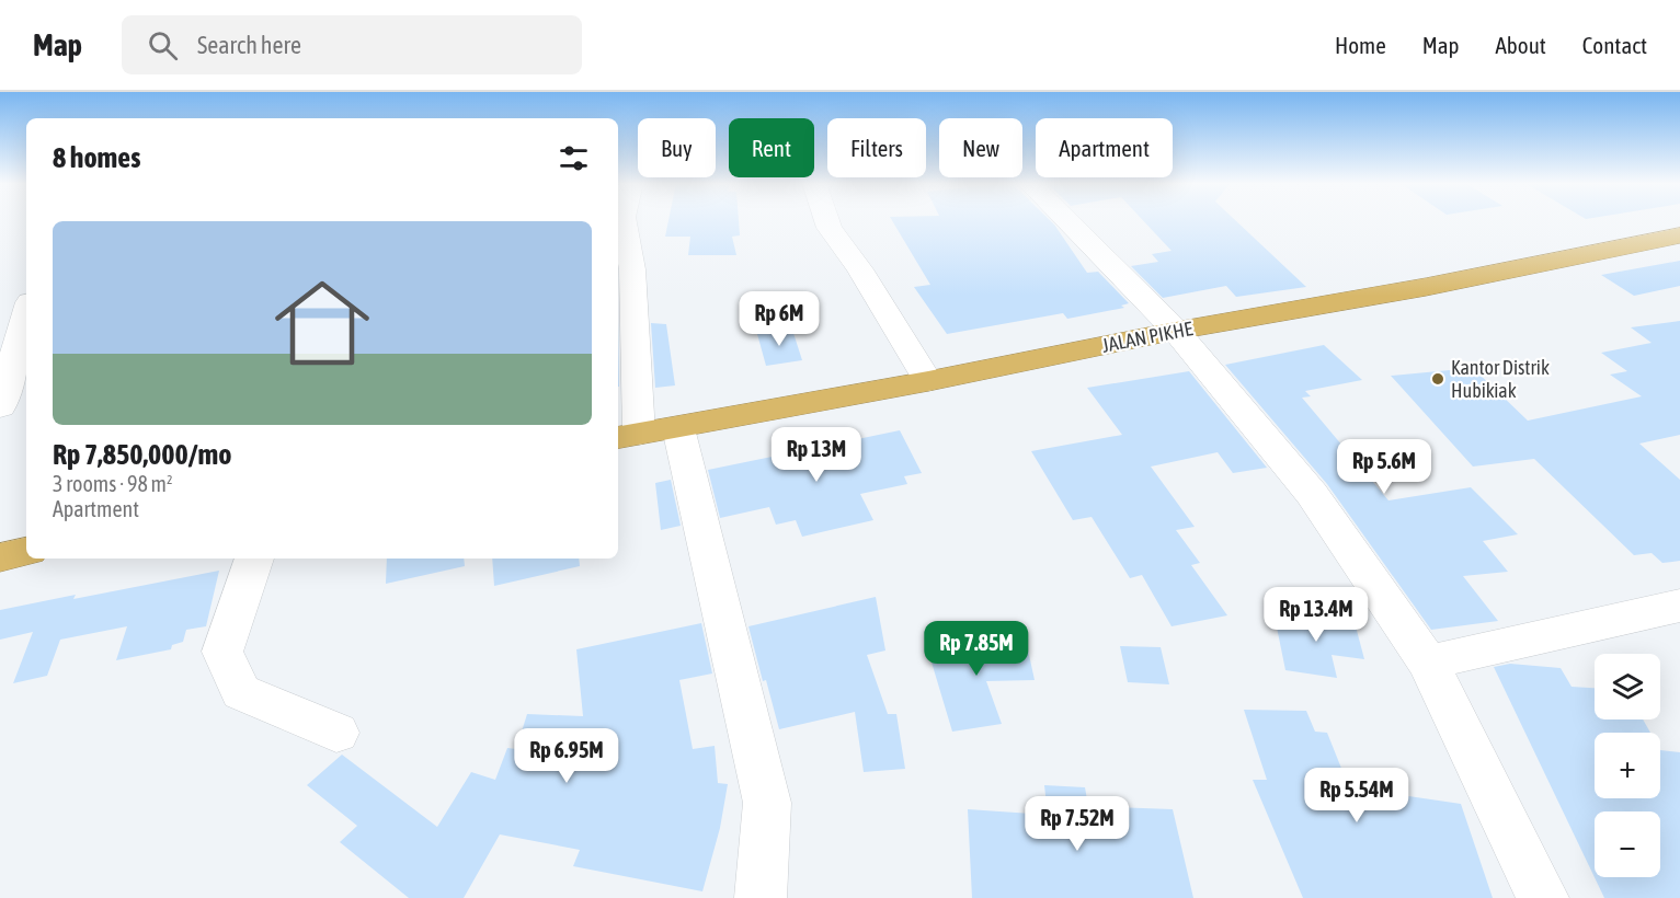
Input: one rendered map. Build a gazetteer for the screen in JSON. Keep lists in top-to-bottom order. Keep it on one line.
{"streets":{"highway":["JALAN PIKHE"]},"places":["Kantor Distrik Hubikiak"],"page":{"header":"Map","search":"Search here","nav":["Home","Map","About","Contact"],"chip":["Buy","Rent","Filters","New","Apartment"],"heading":"8 homes","list":[{"name":"Rp 7,850,000/mo","note":"3 rooms · 98 m² · Apartment"}],"price":["Rp 6M","Rp 13M","Rp 5.6M","Rp 13.4M","Rp 7.85M","Rp 6.95M","Rp 5.54M","Rp 7.52M"],"map_buttons":["+","−"]}}
